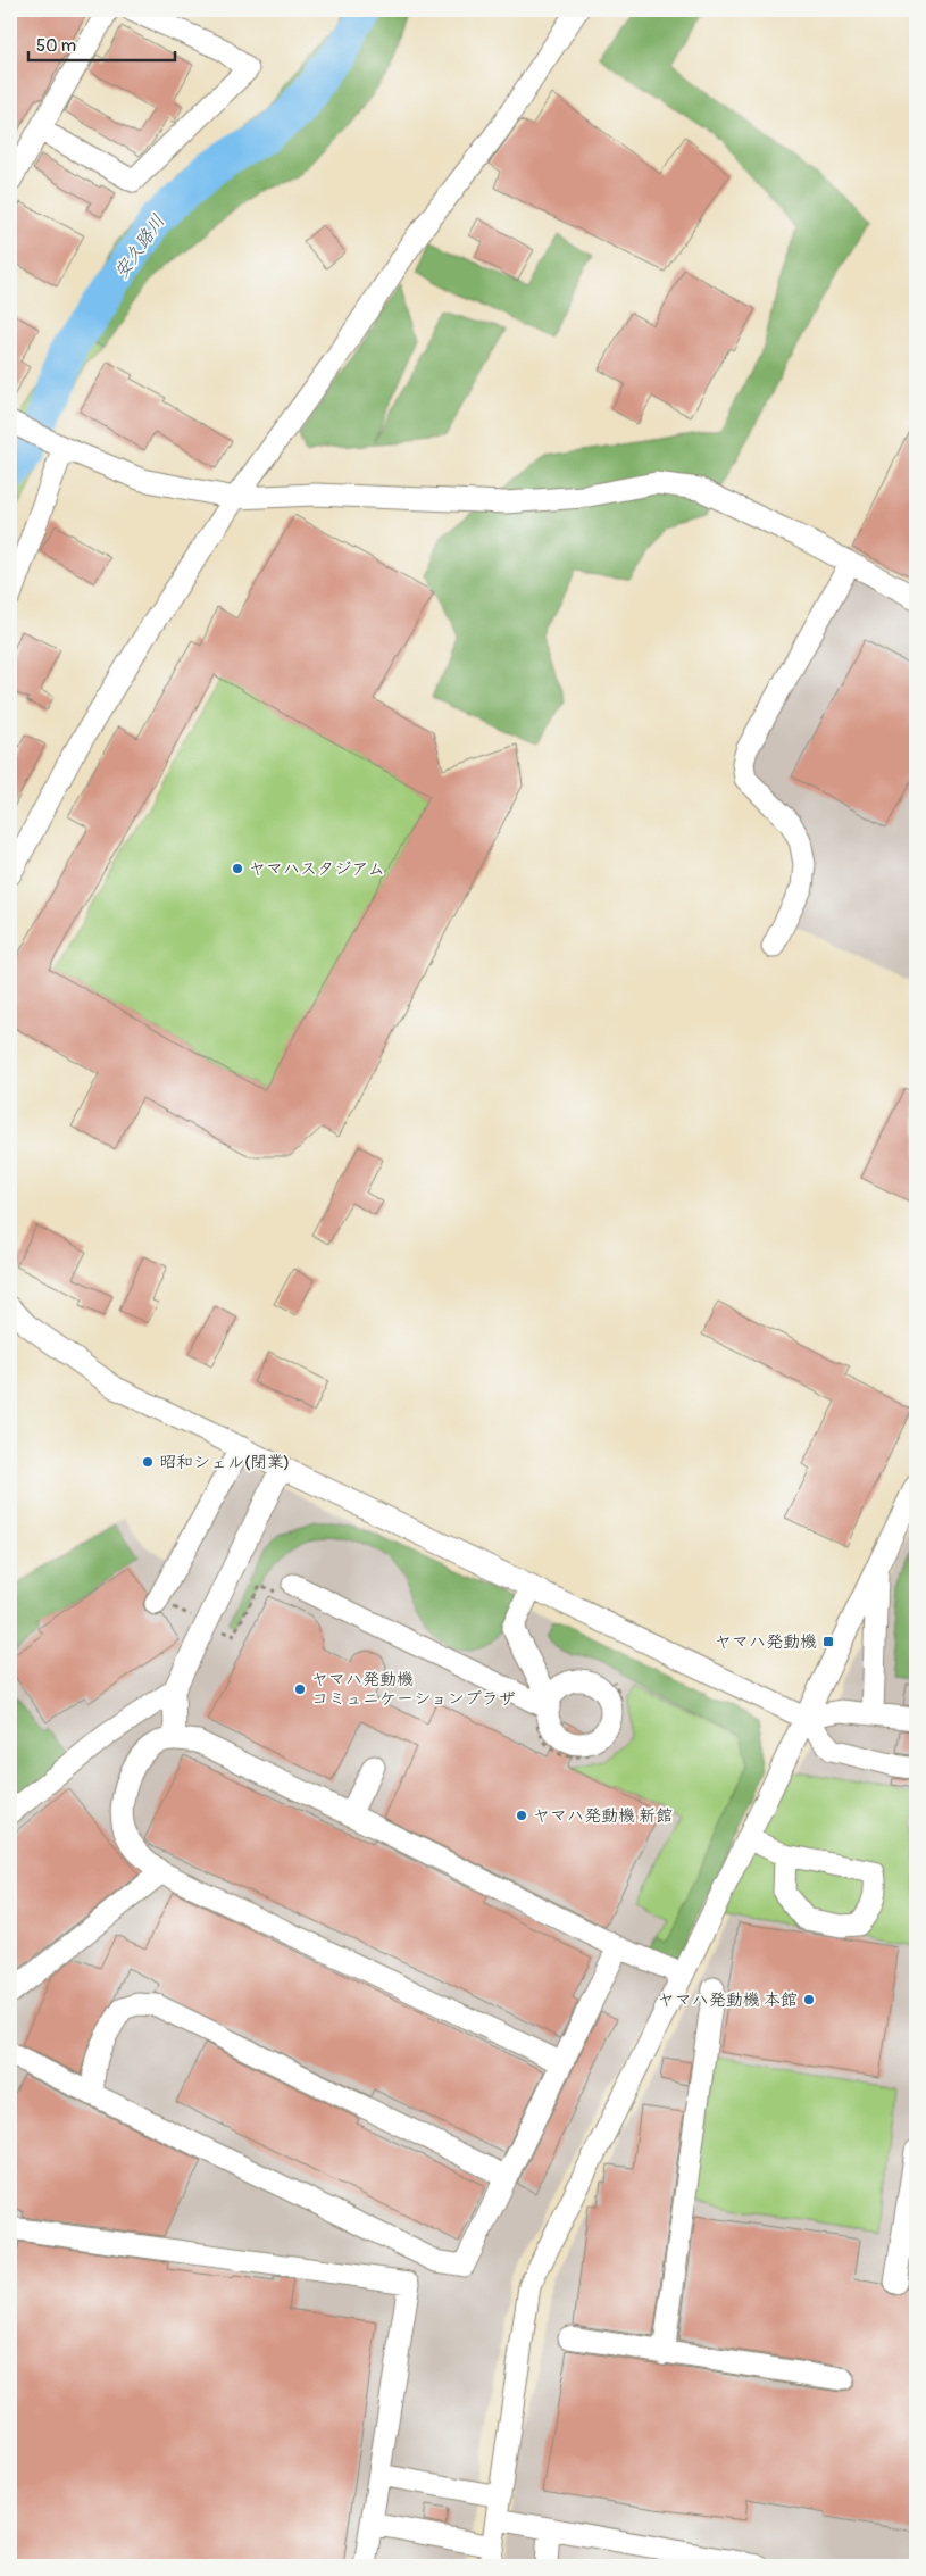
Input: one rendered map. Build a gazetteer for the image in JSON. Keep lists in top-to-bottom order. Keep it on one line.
{"water":["安久路川"],"places":{"other":["ヤマハスタジアム","昭和シェル(閉業)","ヤマハ発動機 コミュニケーションプラザ","ヤマハ発動機 新館","ヤマハ発動機 本館"],"transit":["ヤマハ発動機"]},"scale_bar":"50 m"}
